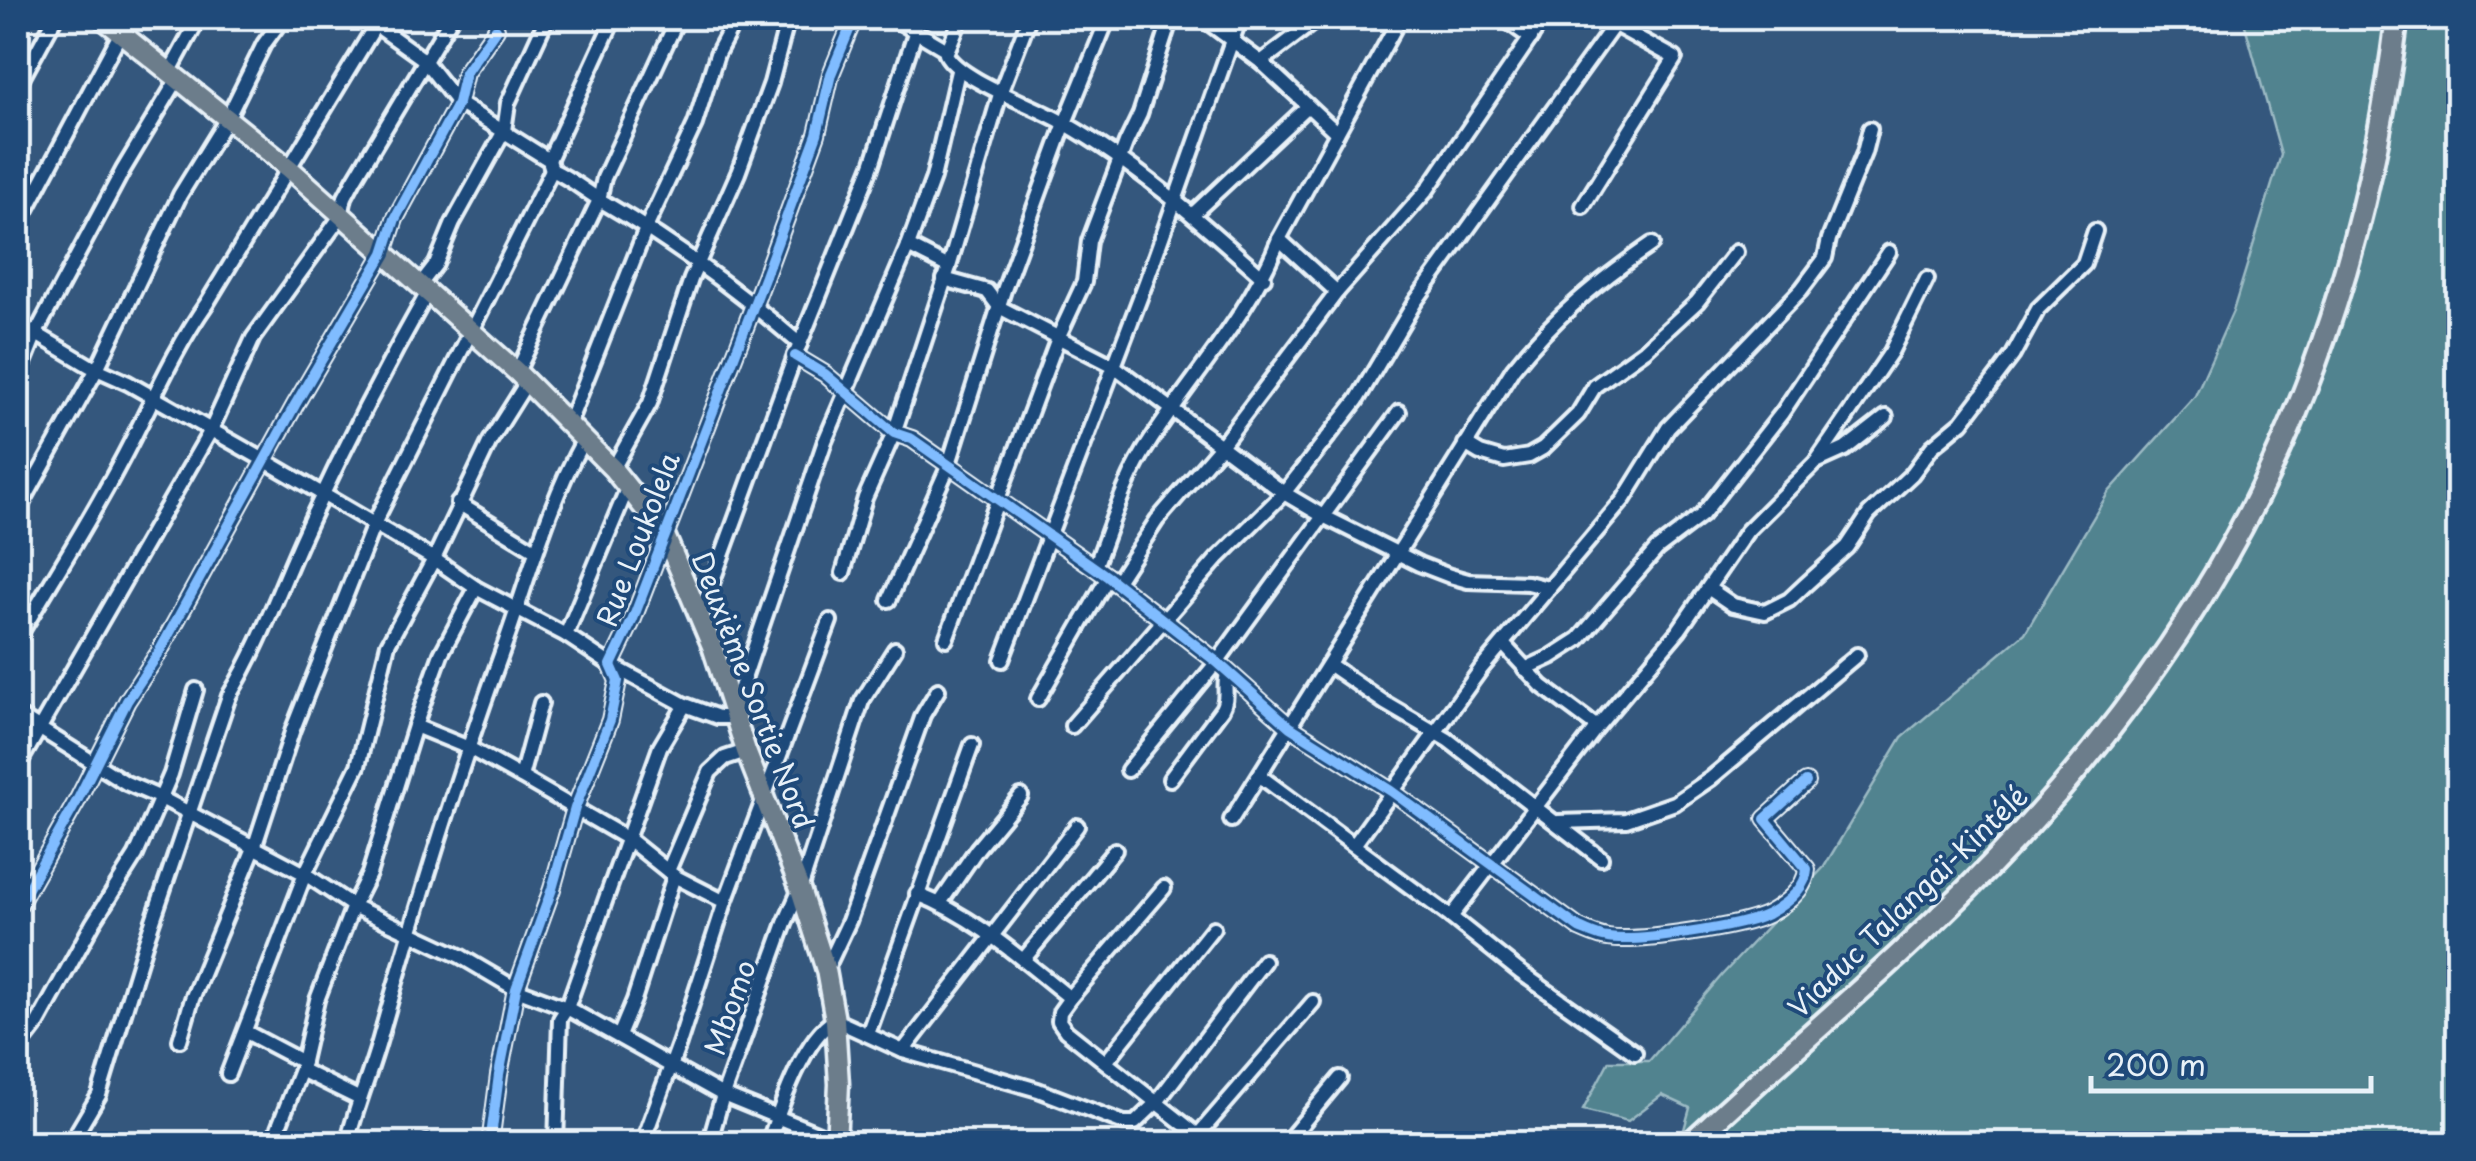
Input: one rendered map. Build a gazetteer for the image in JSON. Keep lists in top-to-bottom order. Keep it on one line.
{"streets":{"highway":["Viaduc Talangaï-Kintélé"],"main road":["Deuxième Sortie Nord"],"street":["Rue Loukolela","Mbomo"]},"crossings":[["Rue Loukolela","Deuxième Sortie Nord"],["Deuxième Sortie Nord","Mbomo"]],"scale_bar":"200 m"}
